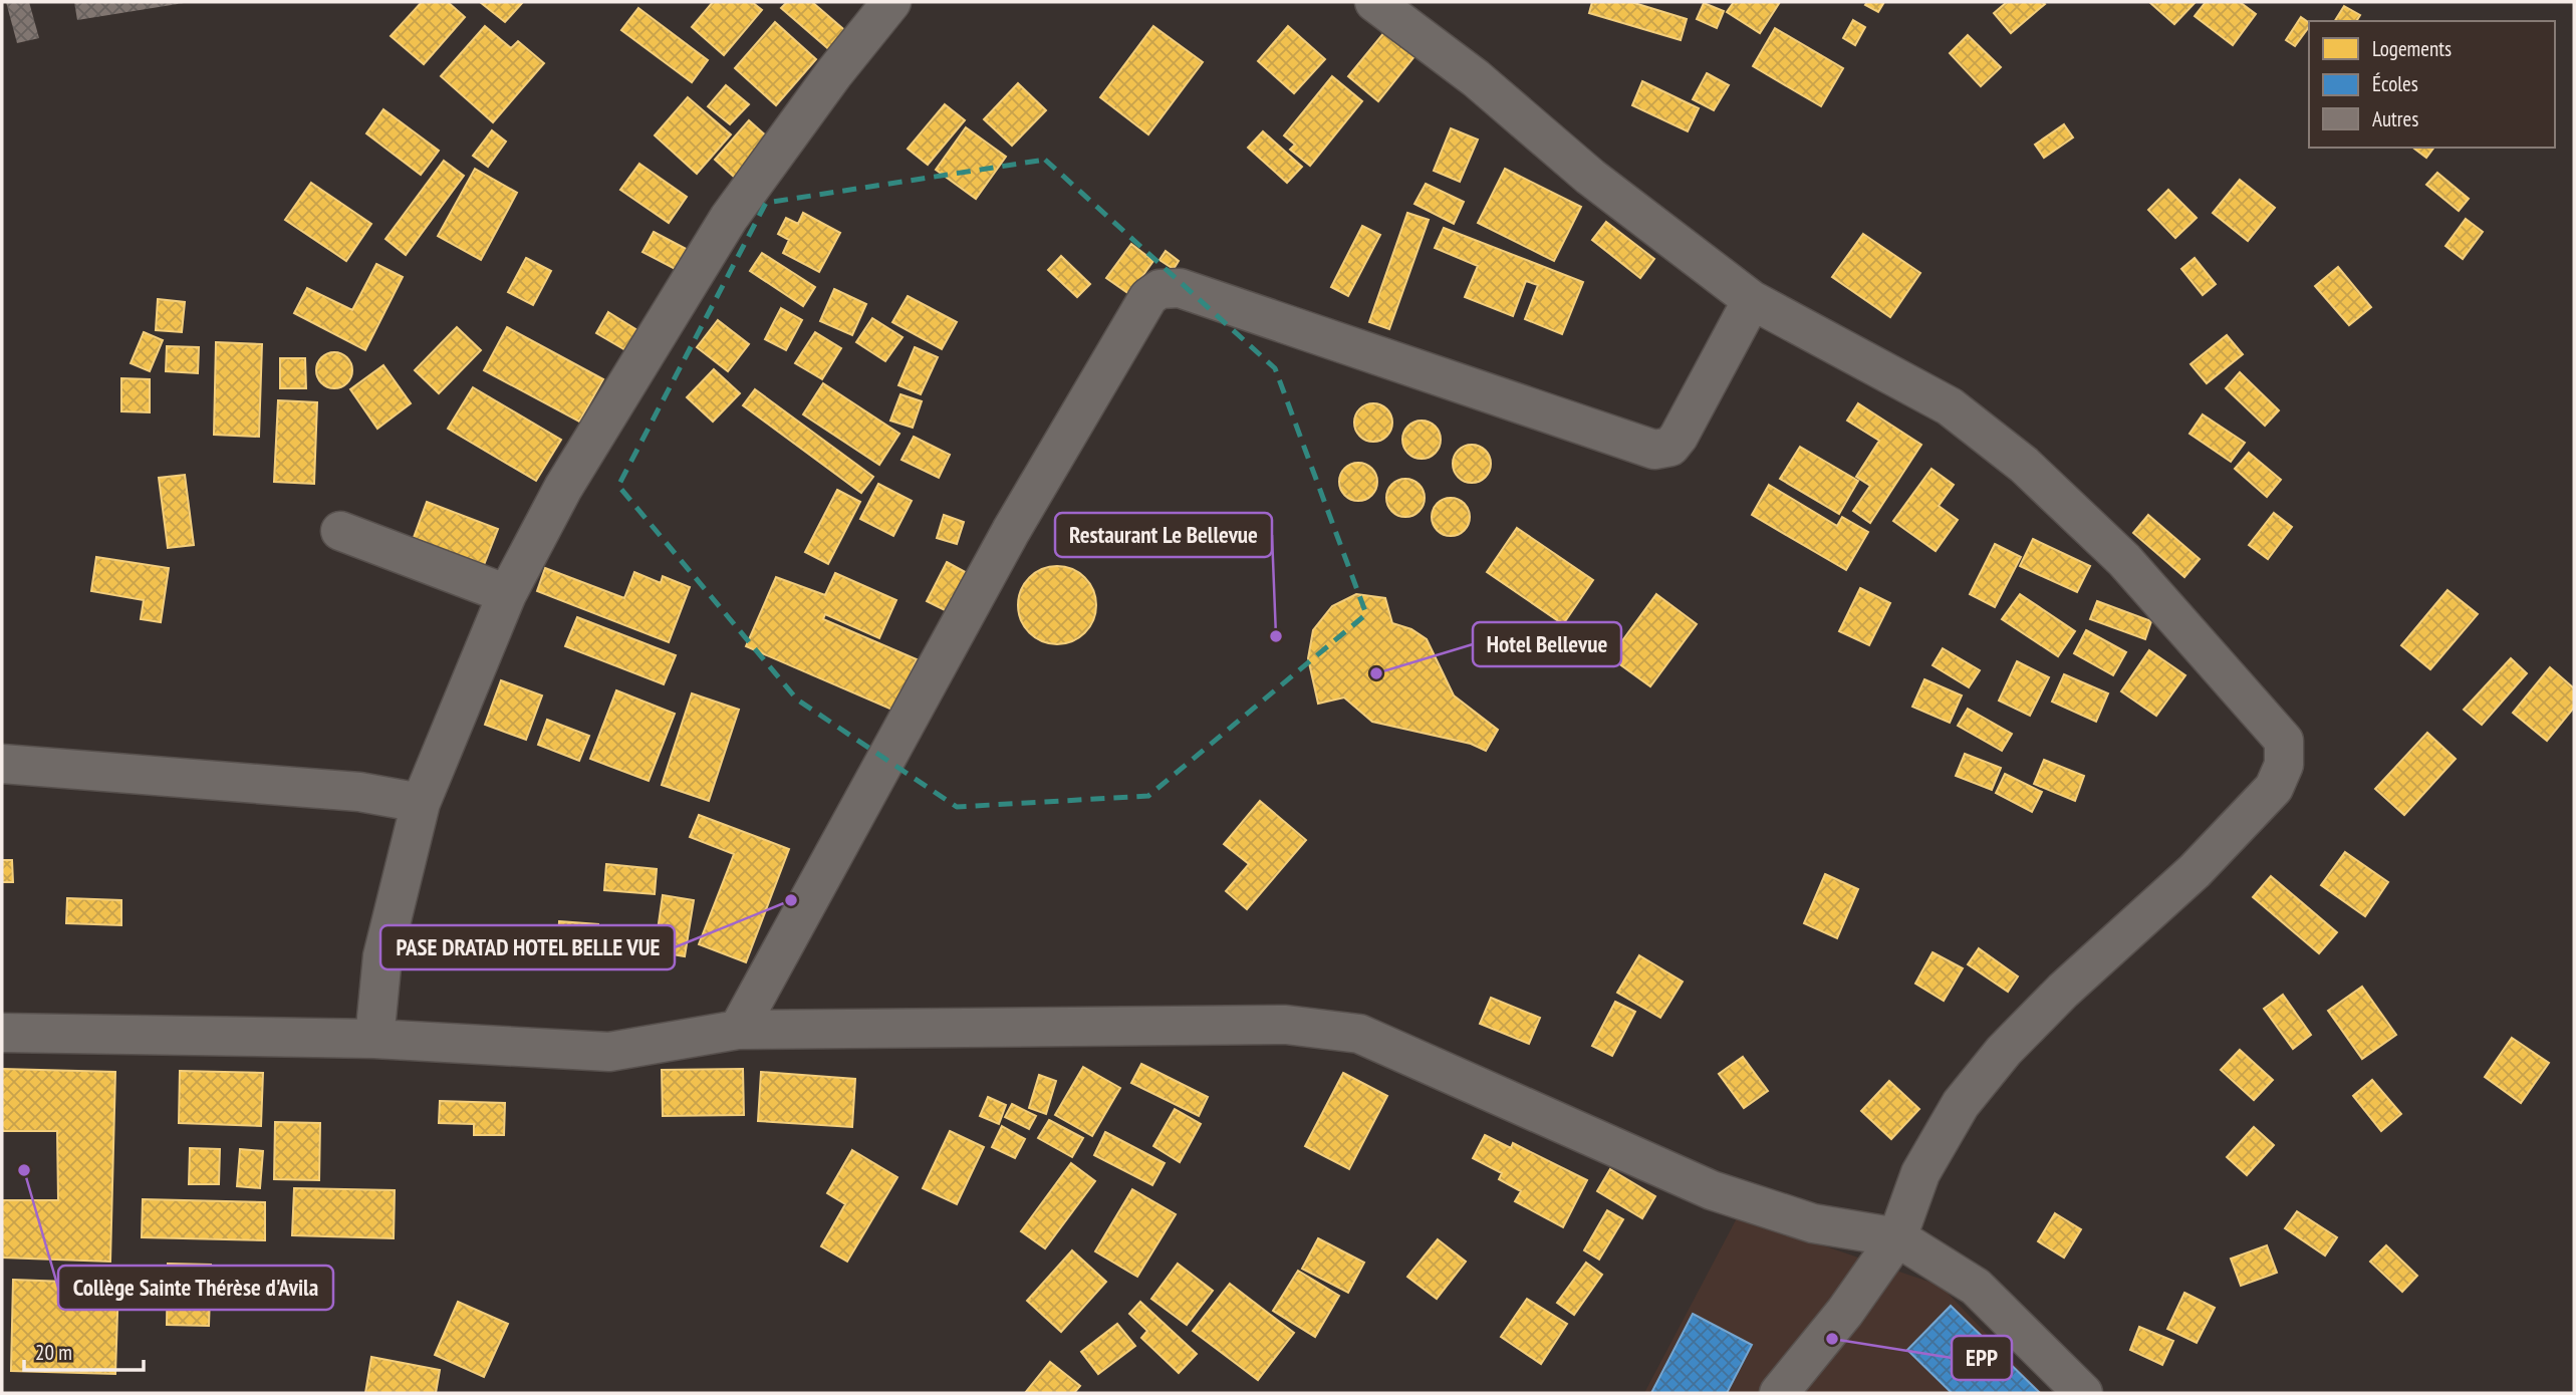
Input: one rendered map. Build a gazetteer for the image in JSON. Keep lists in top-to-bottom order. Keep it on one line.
{"places":["Restaurant Le Bellevue","Hotel Bellevue","PASE DRATAD HOTEL BELLE VUE","Collège Sainte Thérèse d'Avila","EPP"],"legend":["Logements","Écoles","Autres"],"scale_bar":"20 m"}
